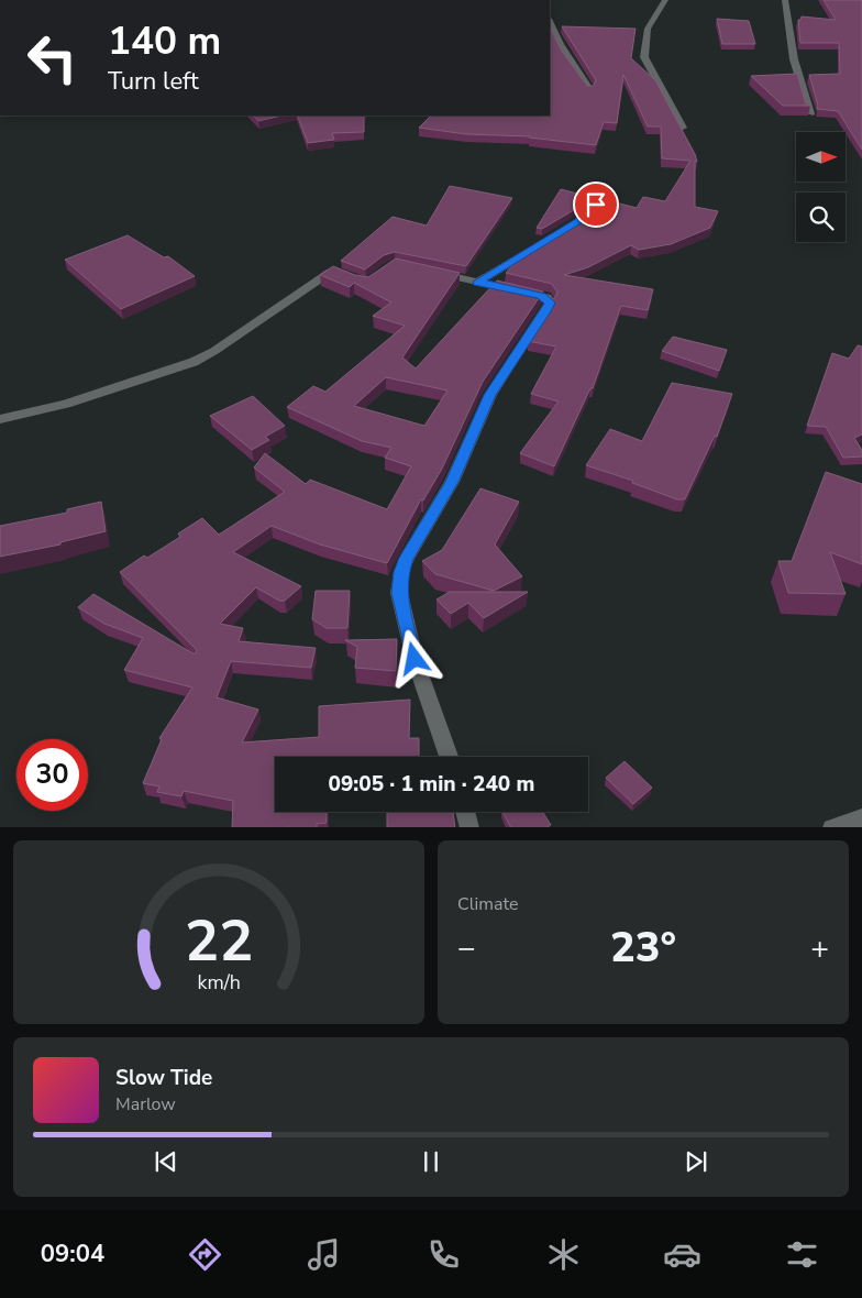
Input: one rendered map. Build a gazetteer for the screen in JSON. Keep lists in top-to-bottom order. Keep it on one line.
{"north":"right","page":{"turn":["140 m","Turn left"],"limit":"30","trip":"09:05 · 1 min · 240 m","tile":"Climate","heat":["−","23°","+"],"song":["Slow Tide","Marlow"],"tabs":"09:04","gauge":["22","km/h"]}}
